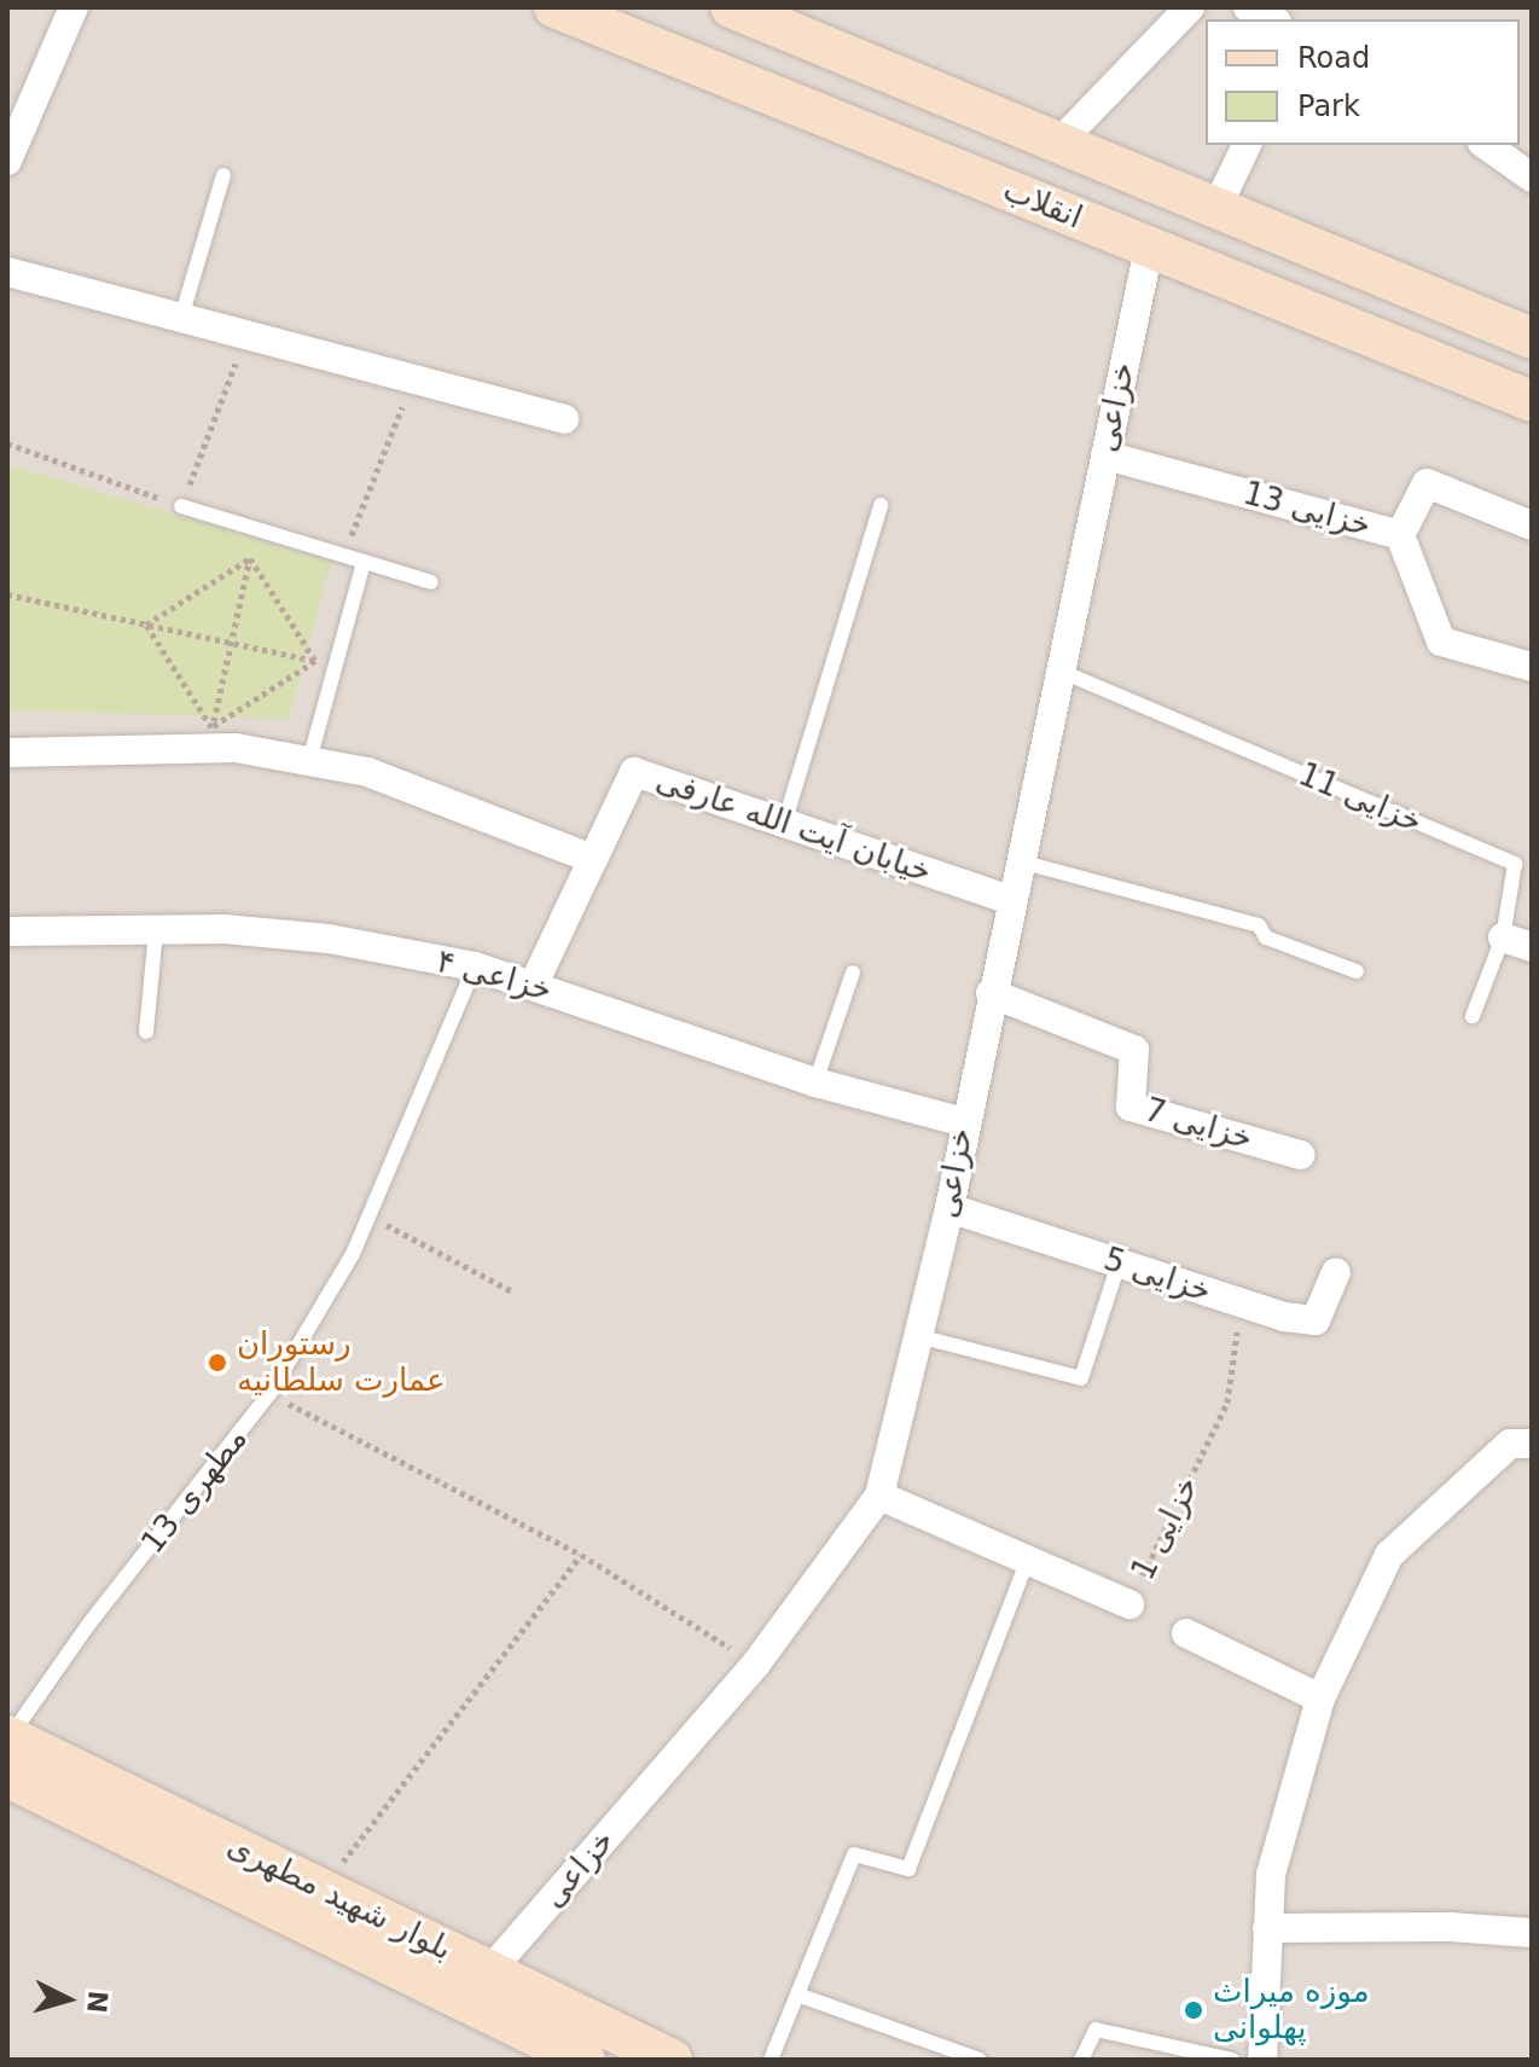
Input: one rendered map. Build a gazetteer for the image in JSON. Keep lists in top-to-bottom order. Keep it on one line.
{"streets":{"main road":["انقلاب","بلوار شهید مطهری"],"street":["خزاعی","خزایی 13","خیابان آیت الله عارفی","خزاعی ۴","خزایی 7","خزایی 5","خزایی 1"],"lane":["خزایی 11","مطهری 13"]},"crossings":[["انقلاب","خزاعی"],["خزاعی","خزایی 13"],["خزاعی","خزایی 11"],["خزاعی","خیابان آیت الله عارفی"],["خزاعی","خزاعی ۴"],["خزاعی","خزایی 7"],["خزاعی","خزایی 5"],["خزاعی","خزایی 1"],["خزاعی","بلوار شهید مطهری"],["خزاعی ۴","مطهری 13"],["خزایی 5","خزایی 1"],["مطهری 13","بلوار شهید مطهری"]],"places":["رستوران عمارت سلطانیه","موزه میراث پهلوانی"],"legend":["Road","Park"],"north":"right"}
